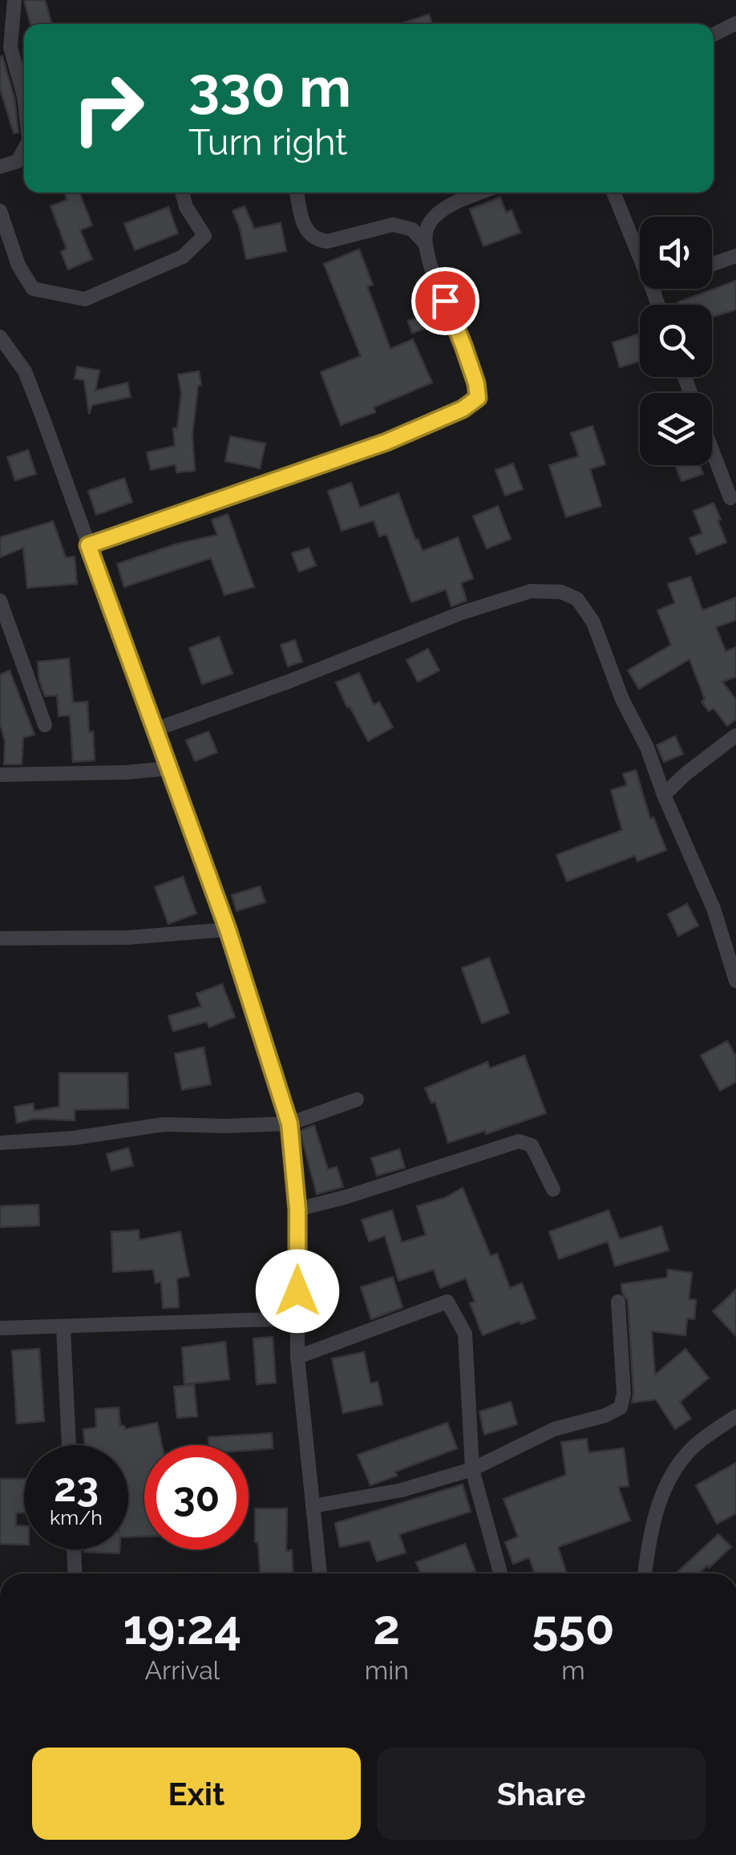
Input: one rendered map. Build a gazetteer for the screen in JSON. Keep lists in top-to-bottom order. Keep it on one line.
{"page":{"turn":["330 m","Turn right"],"speed":"23 km/h","limit":"30","eta":["19:24","Arrival","2","min","550","m"],"buttons":["Exit","Share"]}}
